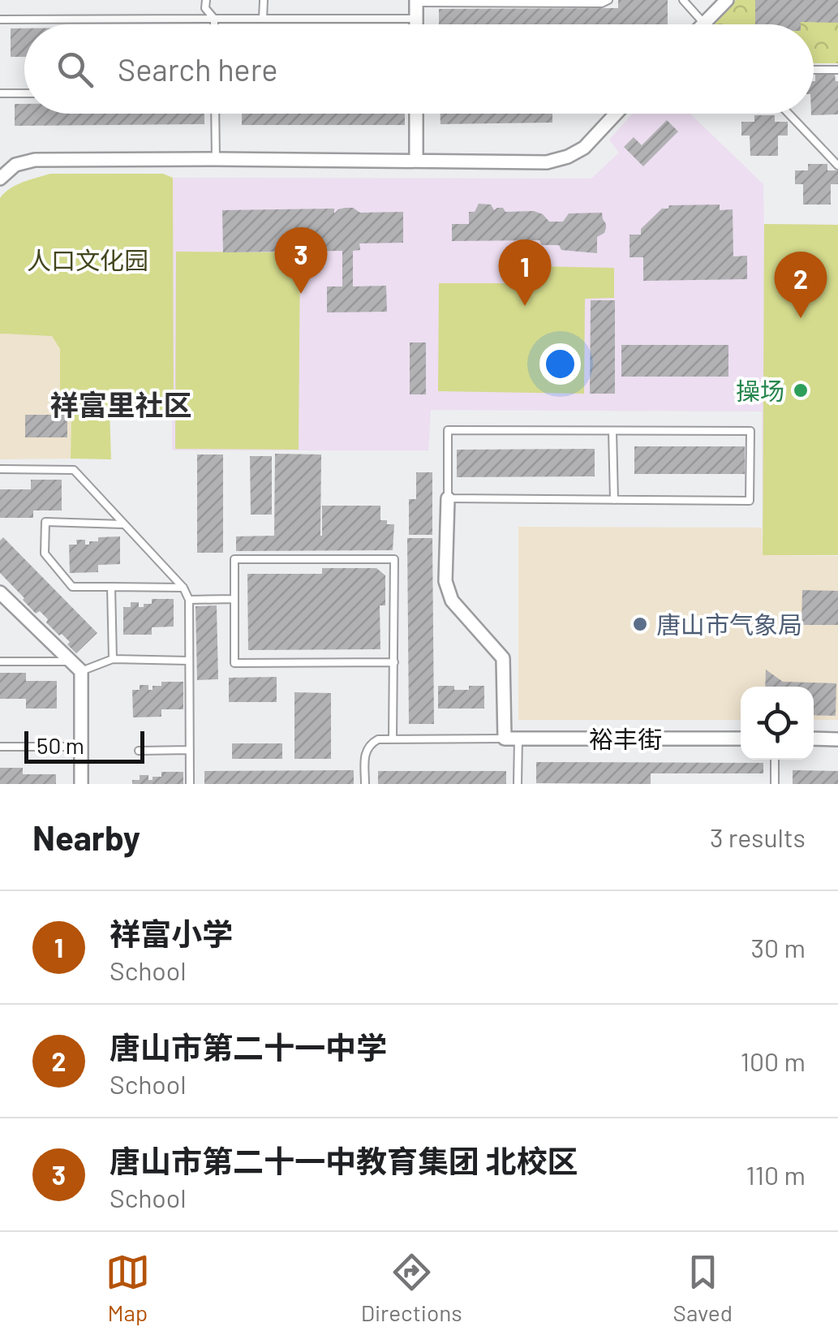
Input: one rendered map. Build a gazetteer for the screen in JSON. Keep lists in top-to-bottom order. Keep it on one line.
{"streets":{"street":["裕丰街"]},"districts":["祥富里社区"],"parks":["人口文化园"],"places":["操场","唐山市气象局"],"scale_bar":"50 m","page":{"search":"Search here","pins":["3","1","2"],"scale":"50 m","heading":["Nearby","3 results"],"list":[{"mark":"1","name":"祥富小学","note":"School","value":"30 m"},{"mark":"2","name":"唐山市第二十一中学","note":"School","value":"100 m"},{"mark":"3","name":"唐山市第二十一中教育集团 北校区","note":"School","value":"110 m"}],"nav":["Map","Directions","Saved"]}}
